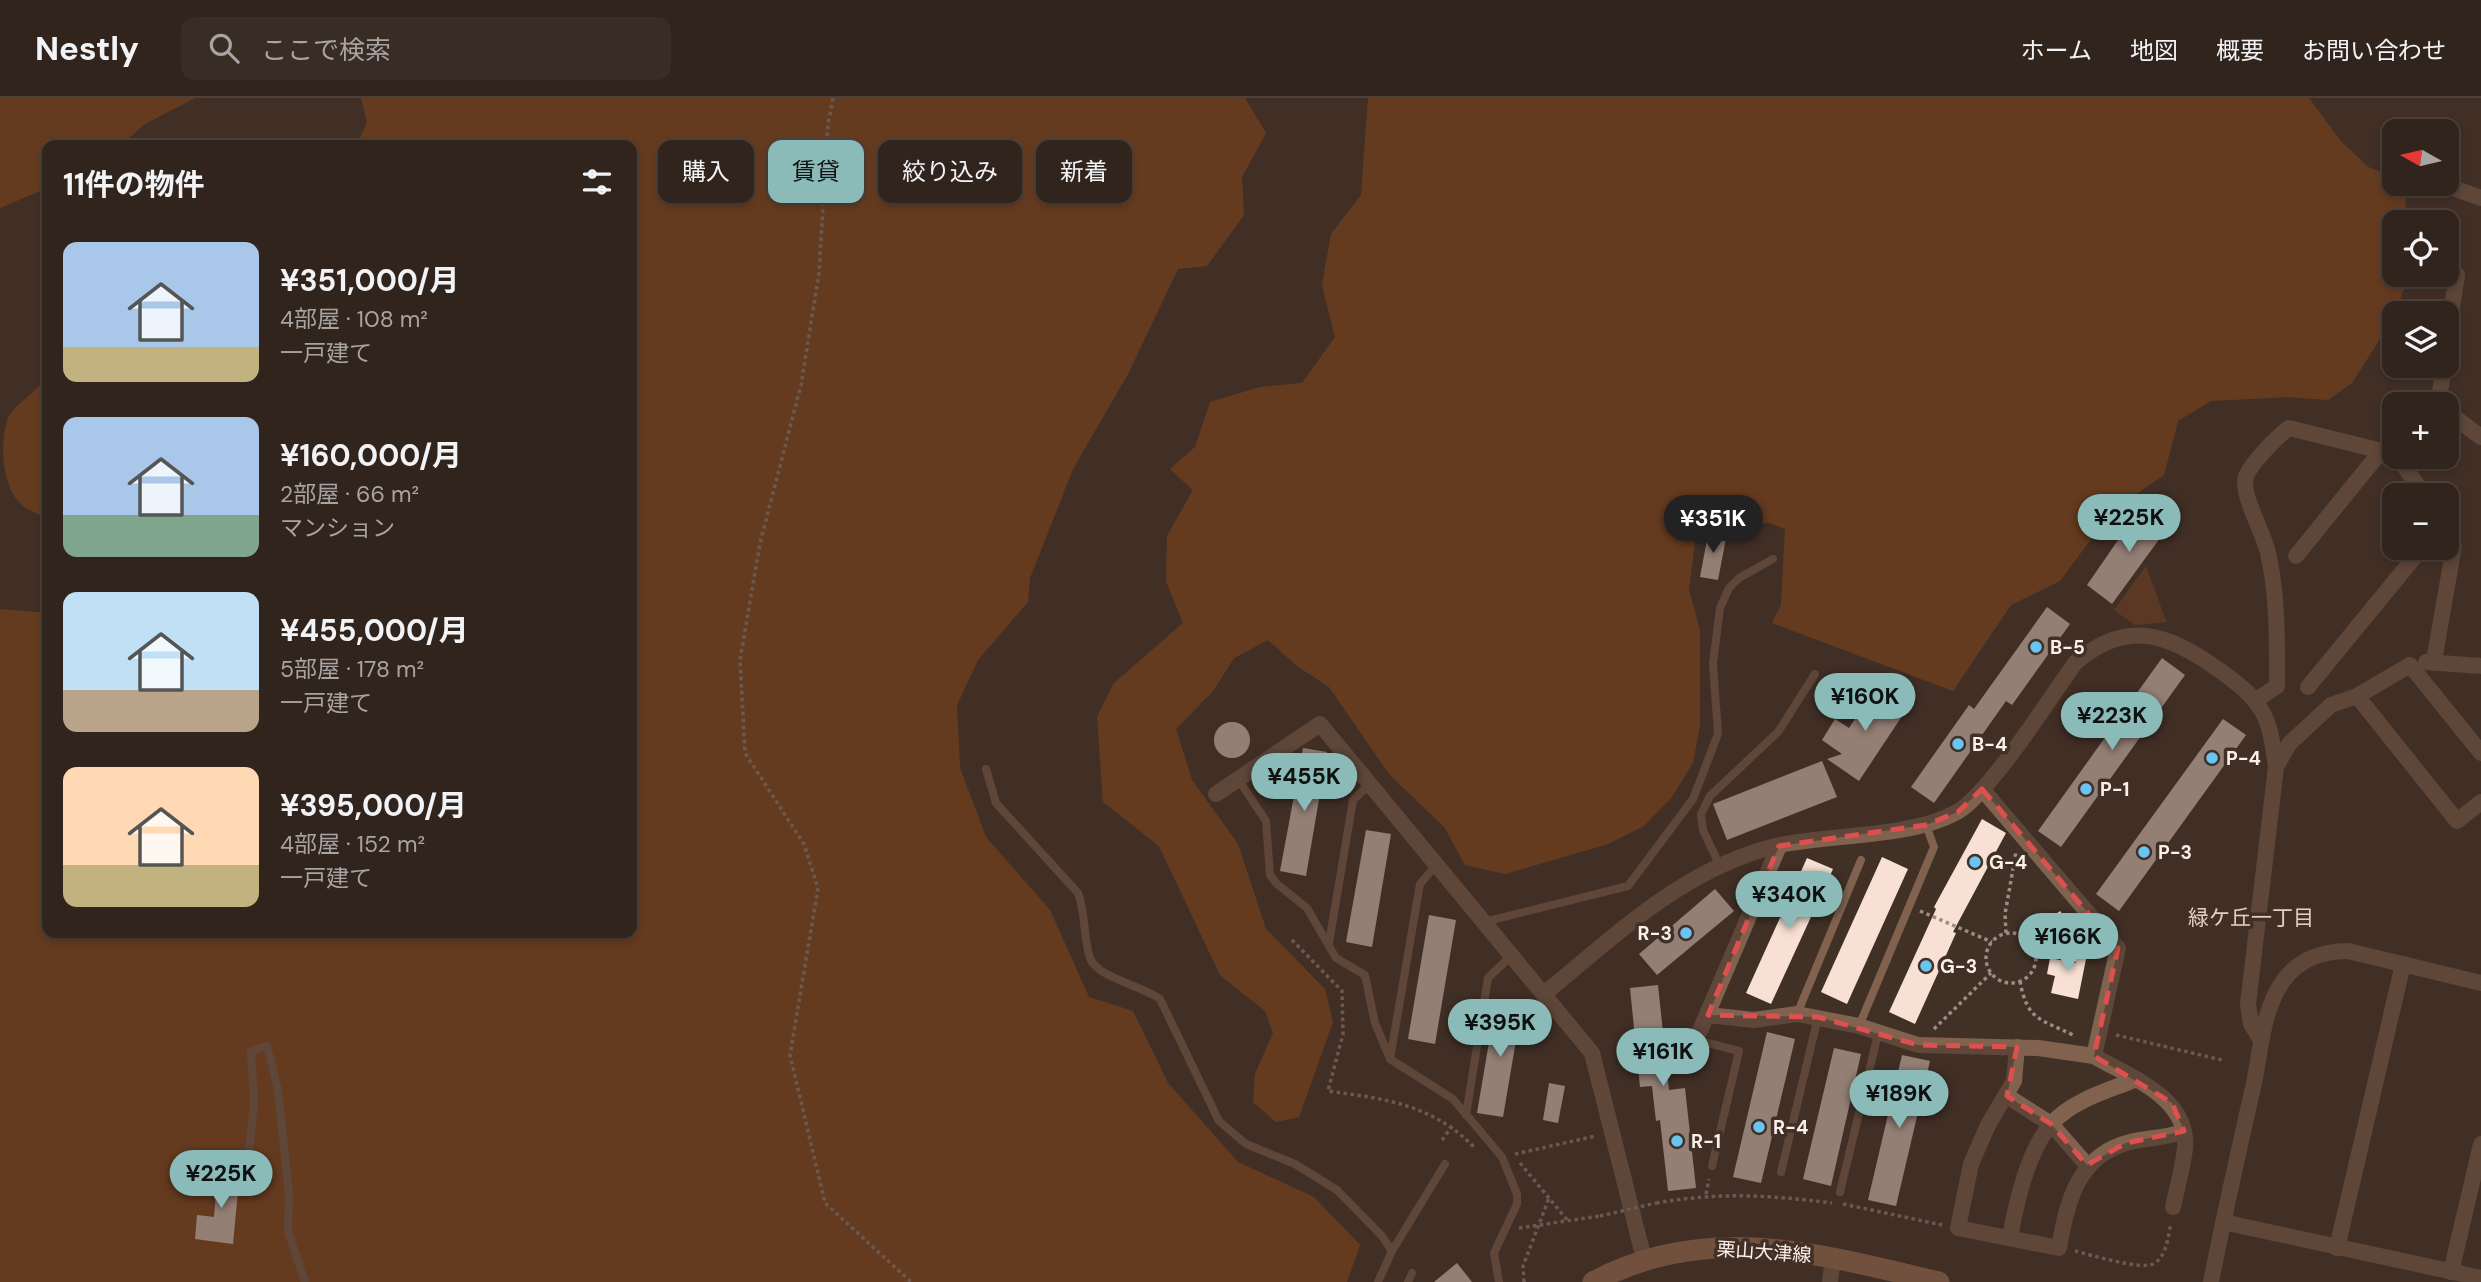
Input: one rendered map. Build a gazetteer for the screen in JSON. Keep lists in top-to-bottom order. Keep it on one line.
{"streets":{"main road":["栗山大津線"]},"districts":["緑ケ丘一丁目"],"places":["B-5","B-4","P-4","P-1","P-3","G-4","R-3","G-3","R-4","R-1"],"north":"left","page":{"header":"Nestly","search":"ここで検索","nav":["ホーム","地図","概要","お問い合わせ"],"map_buttons":["+","−"],"chip":["購入","賃貸","絞り込み","新着"],"heading":"11件の物件","list":[{"name":"¥351,000/月","note":"4部屋 · 108 m² · 一戸建て"},{"name":"¥160,000/月","note":"2部屋 · 66 m² · マンション"},{"name":"¥455,000/月","note":"5部屋 · 178 m² · 一戸建て"},{"name":"¥395,000/月","note":"4部屋 · 152 m² · 一戸建て"}],"price":["¥225K","¥351K","¥160K","¥223K","¥455K","¥340K","¥166K","¥395K","¥161K","¥189K","¥225K"]}}
